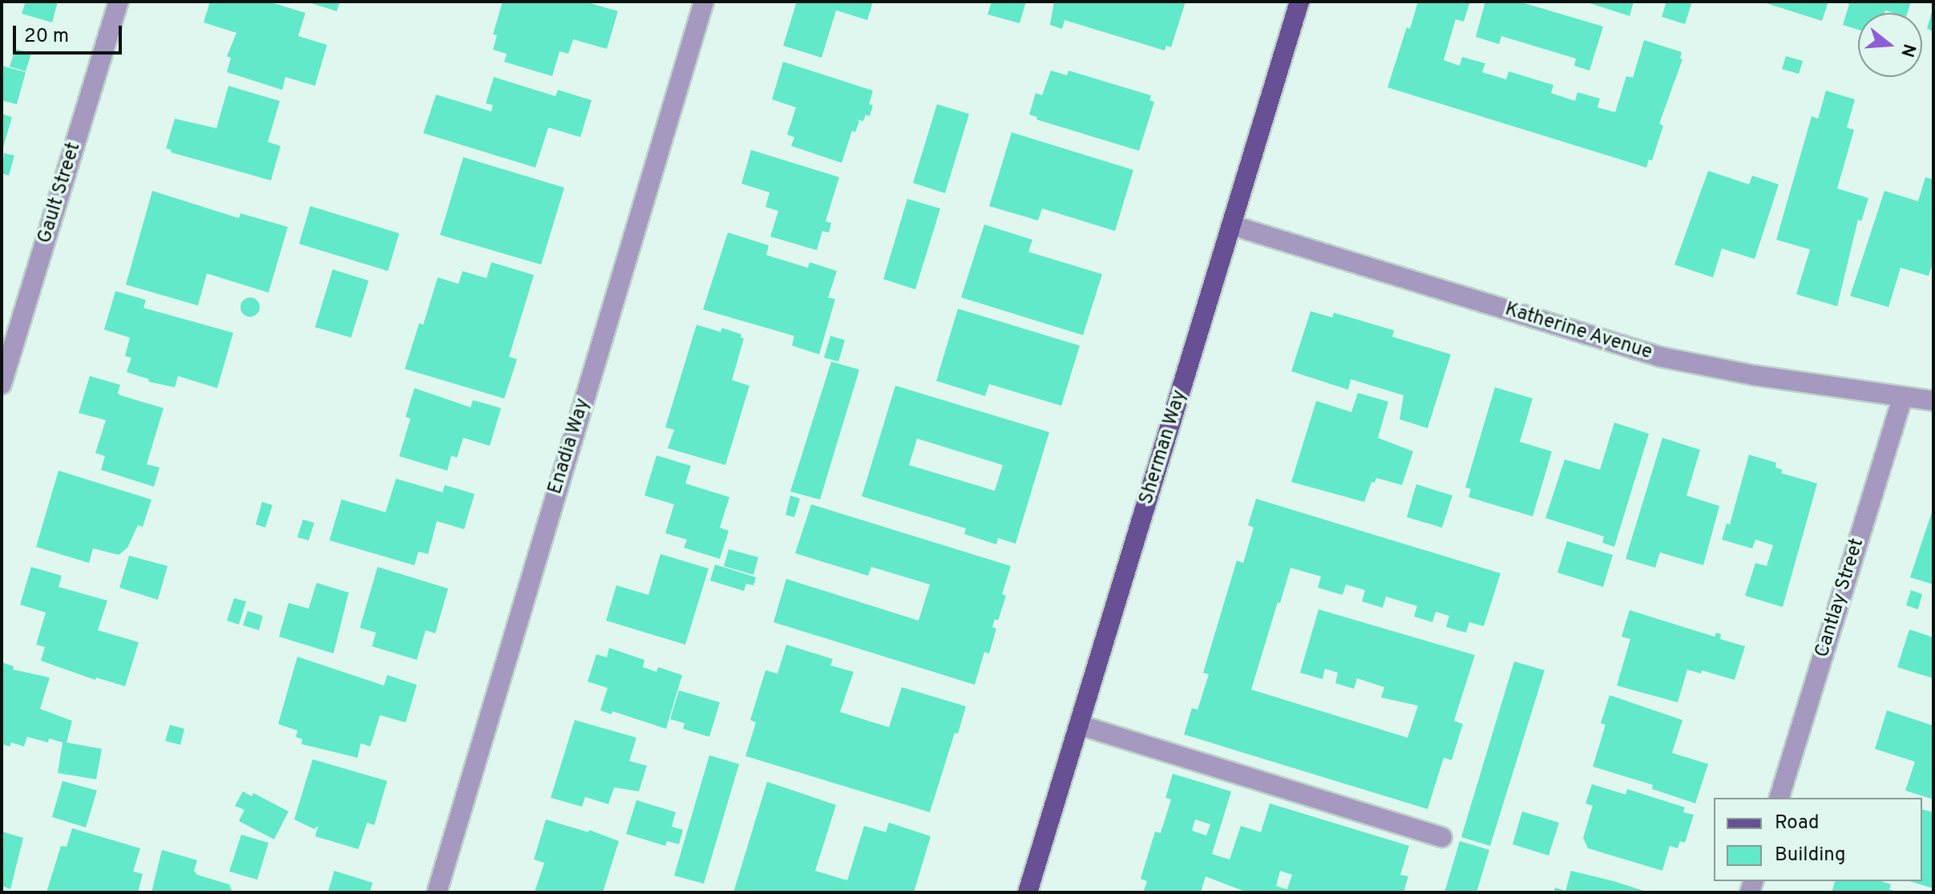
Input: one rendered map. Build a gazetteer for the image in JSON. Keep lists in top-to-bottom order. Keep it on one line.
{"streets":{"main road":["Sherman Way"],"street":["Gault Street","Katherine Avenue","Enadia Way","Cantlay Street"]},"crossings":[["Katherine Avenue","Sherman Way"],["Katherine Avenue","Cantlay Street"]],"legend":["Road","Building"],"scale_bar":"20 m","north":"right"}
